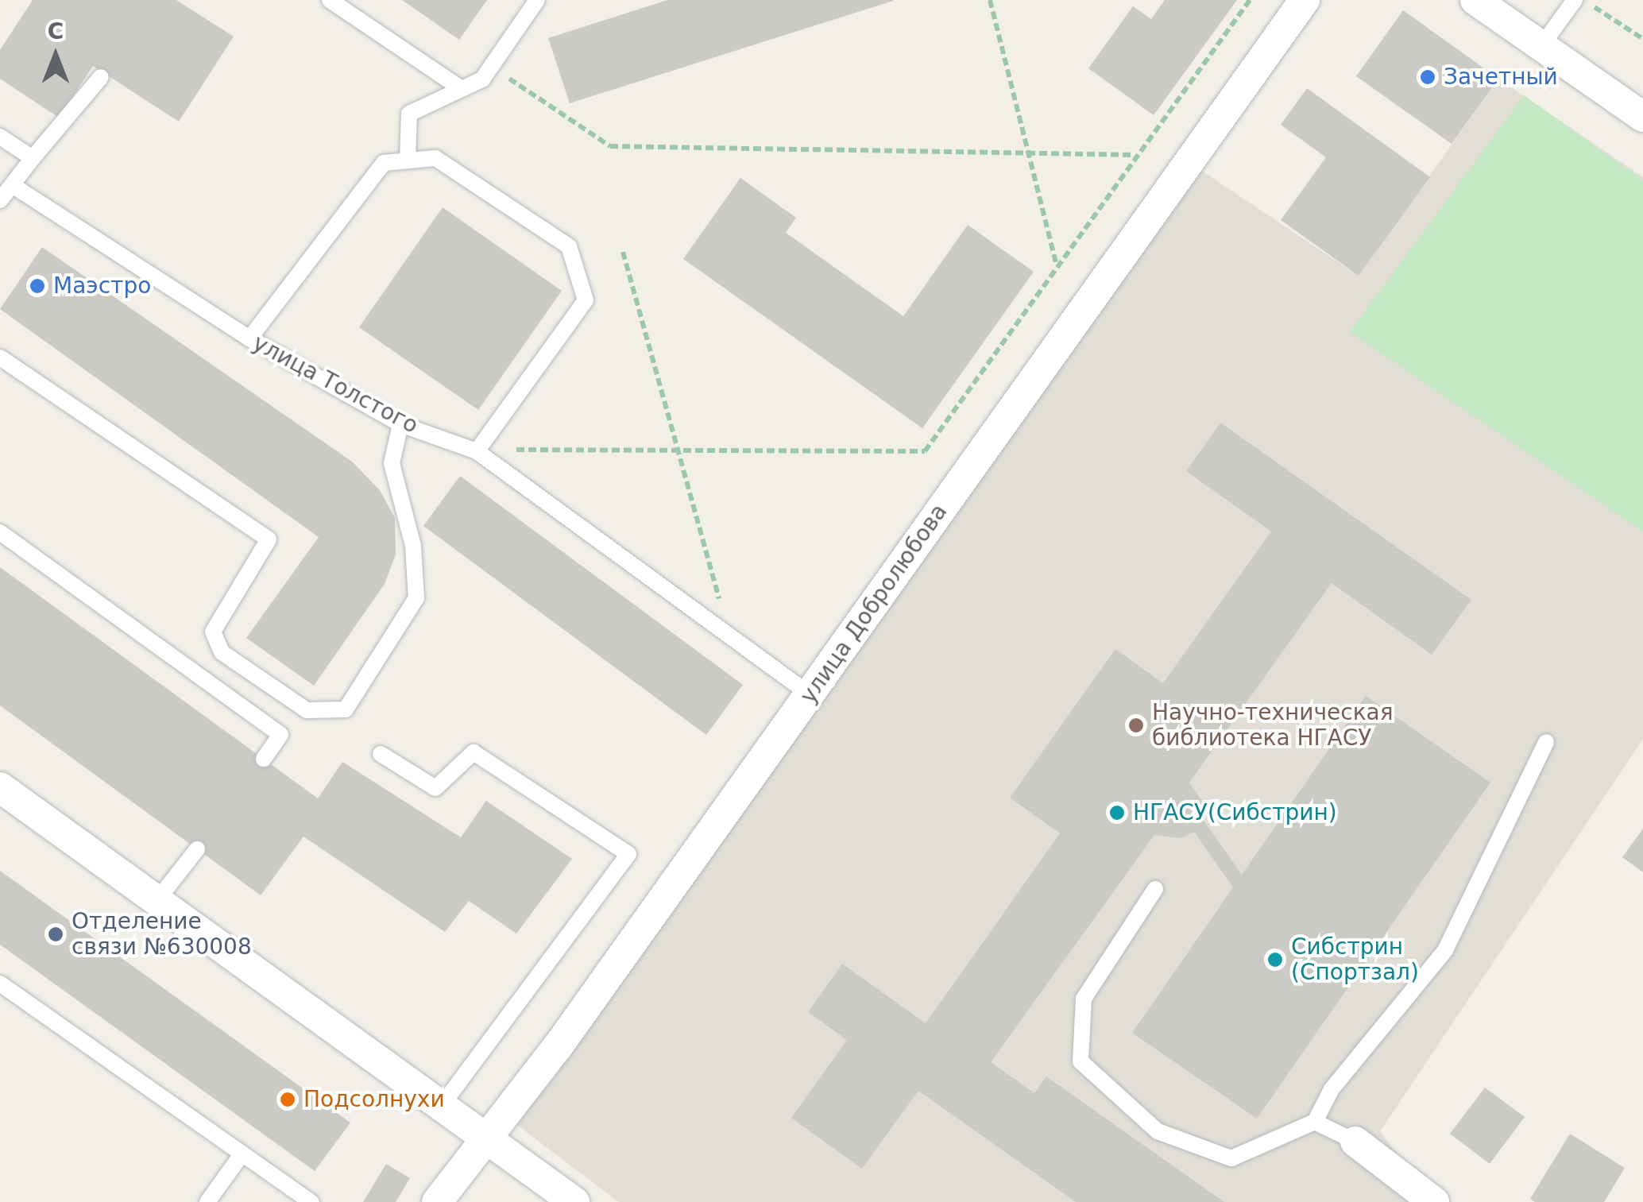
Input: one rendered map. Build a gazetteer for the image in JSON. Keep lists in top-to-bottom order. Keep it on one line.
{"streets":{"street":["улица Добролюбова"],"lane":["улица Толстого"]},"crossings":[["улица Толстого","улица Добролюбова"]],"places":["Зачетный","Маэстро","Научно-техническая библиотека НГАСУ","НГАСУ(Сибстрин)","Отделение связи №630008","Сибстрин (Спортзал)","Подсолнухи"],"north":"top"}
